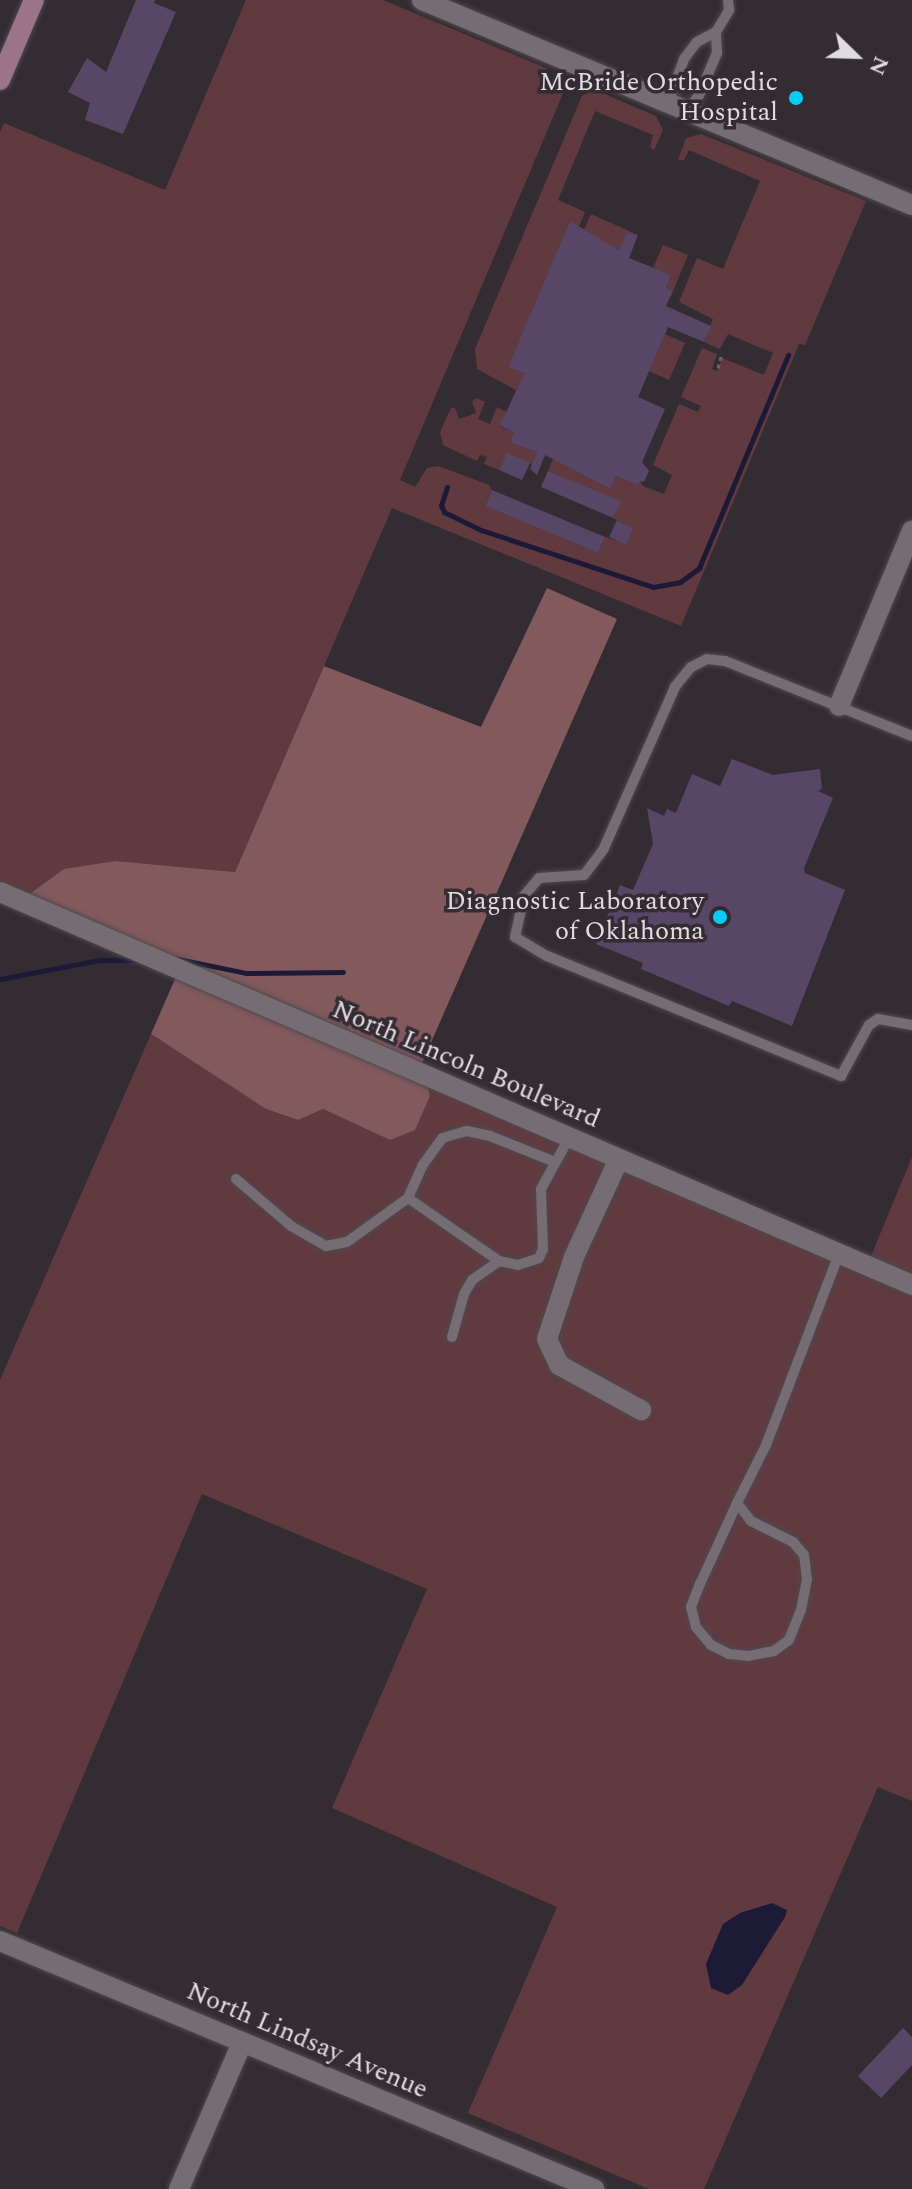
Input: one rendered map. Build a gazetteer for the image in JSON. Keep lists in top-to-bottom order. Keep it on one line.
{"streets":{"street":["North Lincoln Boulevard","North Lindsay Avenue"]},"places":["McBride Orthopedic Hospital","Diagnostic Laboratory of Oklahoma"],"north":"bottom right"}
